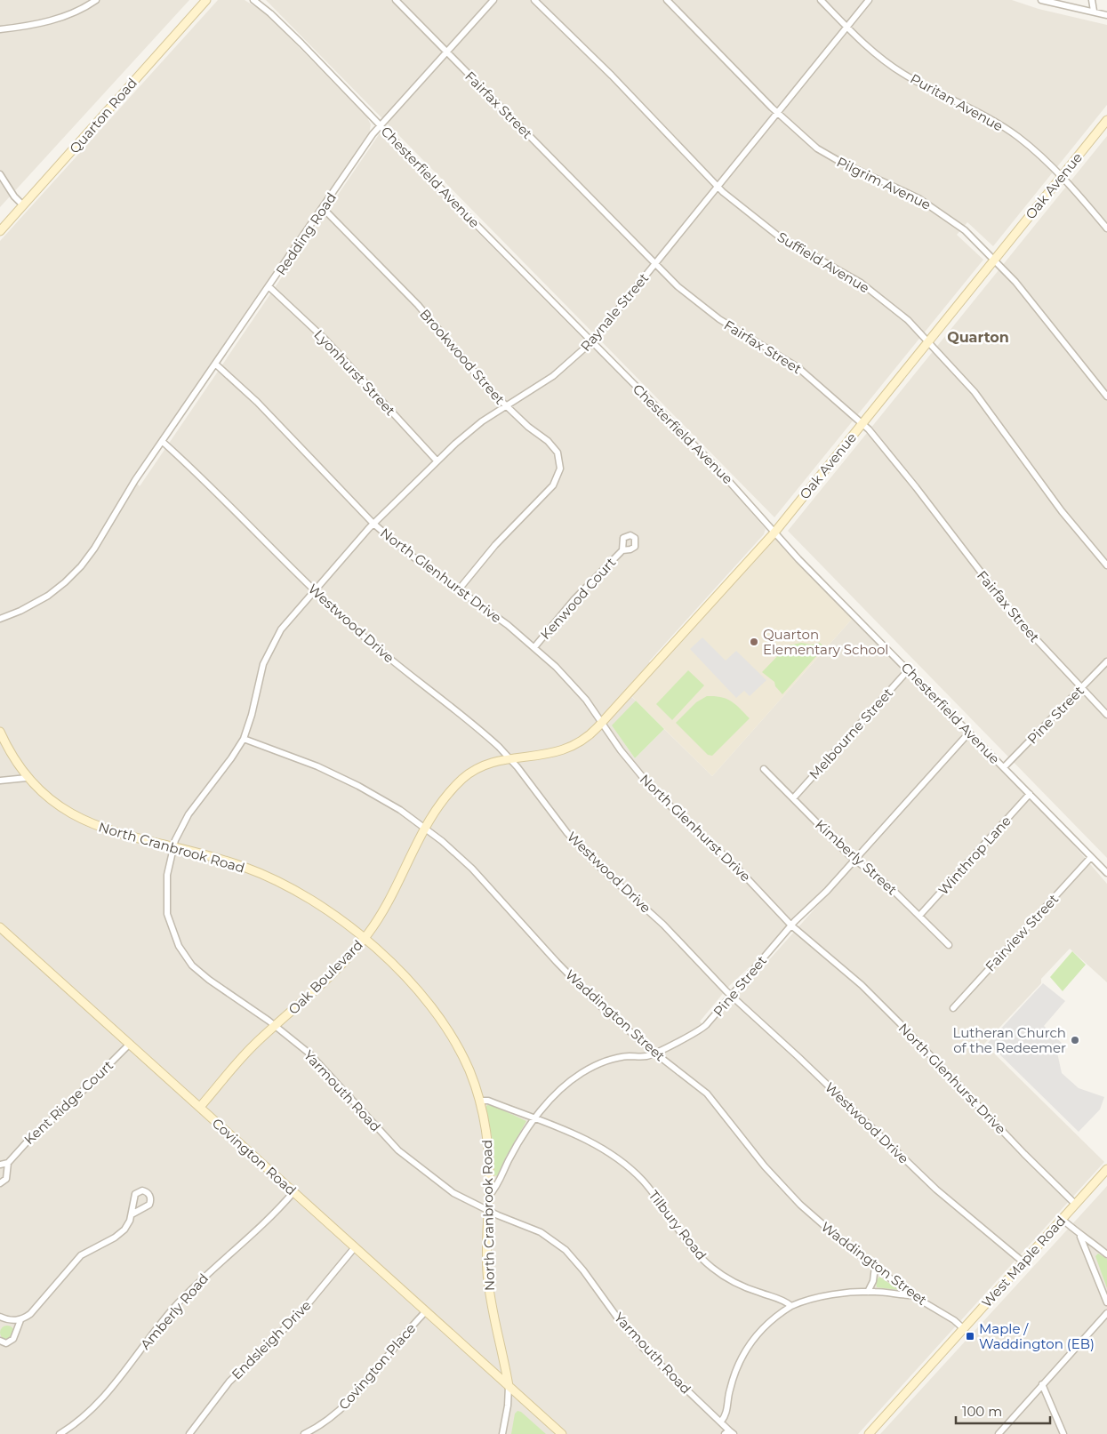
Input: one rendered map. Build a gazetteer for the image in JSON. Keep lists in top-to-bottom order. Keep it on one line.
{"streets":{"street":["Puritan Avenue","Fairfax Street","Quarton Road","Chesterfield Avenue","Pilgrim Avenue","Oak Avenue","Redding Road","Suffield Avenue","Raynale Street","Brookwood Street","Lyonhurst Street","North Glenhurst Drive","Kenwood Court","Westwood Drive","Pine Street","Melbourne Street","North Cranbrook Road","Winthrop Lane","Kimberly Street","Fairview Street","Oak Boulevard","Waddington Street","Yarmouth Road","Kent Ridge Court","Covington Road","Tilbury Road","West Maple Road","Amberly Road","Endsleigh Drive","Covington Place"]},"crossings":[["Puritan Avenue","Oak Avenue"],["Puritan Avenue","Raynale Street"],["Fairfax Street","Oak Avenue"],["Fairfax Street","Redding Road"],["Fairfax Street","Raynale Street"],["Fairfax Street","Pine Street"],["Chesterfield Avenue","Oak Avenue"],["Chesterfield Avenue","Redding Road"],["Chesterfield Avenue","Raynale Street"],["Chesterfield Avenue","Pine Street"],["Chesterfield Avenue","Melbourne Street"],["Chesterfield Avenue","Winthrop Lane"],["Chesterfield Avenue","Fairview Street"],["Pilgrim Avenue","Oak Avenue"],["Pilgrim Avenue","Raynale Street"],["Oak Avenue","Suffield Avenue"],["Oak Avenue","North Glenhurst Drive"],["Oak Avenue","Westwood Drive"],["Oak Avenue","Oak Boulevard"],["Redding Road","Brookwood Street"],["Redding Road","Lyonhurst Street"],["Redding Road","North Glenhurst Drive"],["Redding Road","Westwood Drive"],["Suffield Avenue","Raynale Street"],["Raynale Street","Brookwood Street"],["Raynale Street","Lyonhurst Street"],["Raynale Street","North Glenhurst Drive"],["Raynale Street","Westwood Drive"],["Raynale Street","Yarmouth Road"],["Brookwood Street","North Glenhurst Drive"],["North Glenhurst Drive","Kenwood Court"],["North Glenhurst Drive","Pine Street"],["North Glenhurst Drive","West Maple Road"],["Westwood Drive","Pine Street"],["Westwood Drive","Oak Boulevard"],["Westwood Drive","West Maple Road"],["Pine Street","North Cranbrook Road"],["Pine Street","Kimberly Street"],["Pine Street","Waddington Street"],["Pine Street","Tilbury Road"],["Melbourne Street","Kimberly Street"],["North Cranbrook Road","Oak Boulevard"],["North Cranbrook Road","Yarmouth Road"],["North Cranbrook Road","Covington Road"],["North Cranbrook Road","Tilbury Road"],["Winthrop Lane","Kimberly Street"],["Oak Boulevard","Waddington Street"],["Oak Boulevard","Yarmouth Road"],["Oak Boulevard","Covington Road"],["Waddington Street","Yarmouth Road"],["Waddington Street","West Maple Road"],["Kent Ridge Court","Covington Road"],["Covington Road","Amberly Road"],["Covington Road","Endsleigh Drive"],["Covington Road","Covington Place"]],"districts":["Quarton"],"places":{"other":["Quarton Elementary School","Lutheran Church of the Redeemer"],"transit":["Maple / Waddington (EB)"]},"scale_bar":"100 m"}
